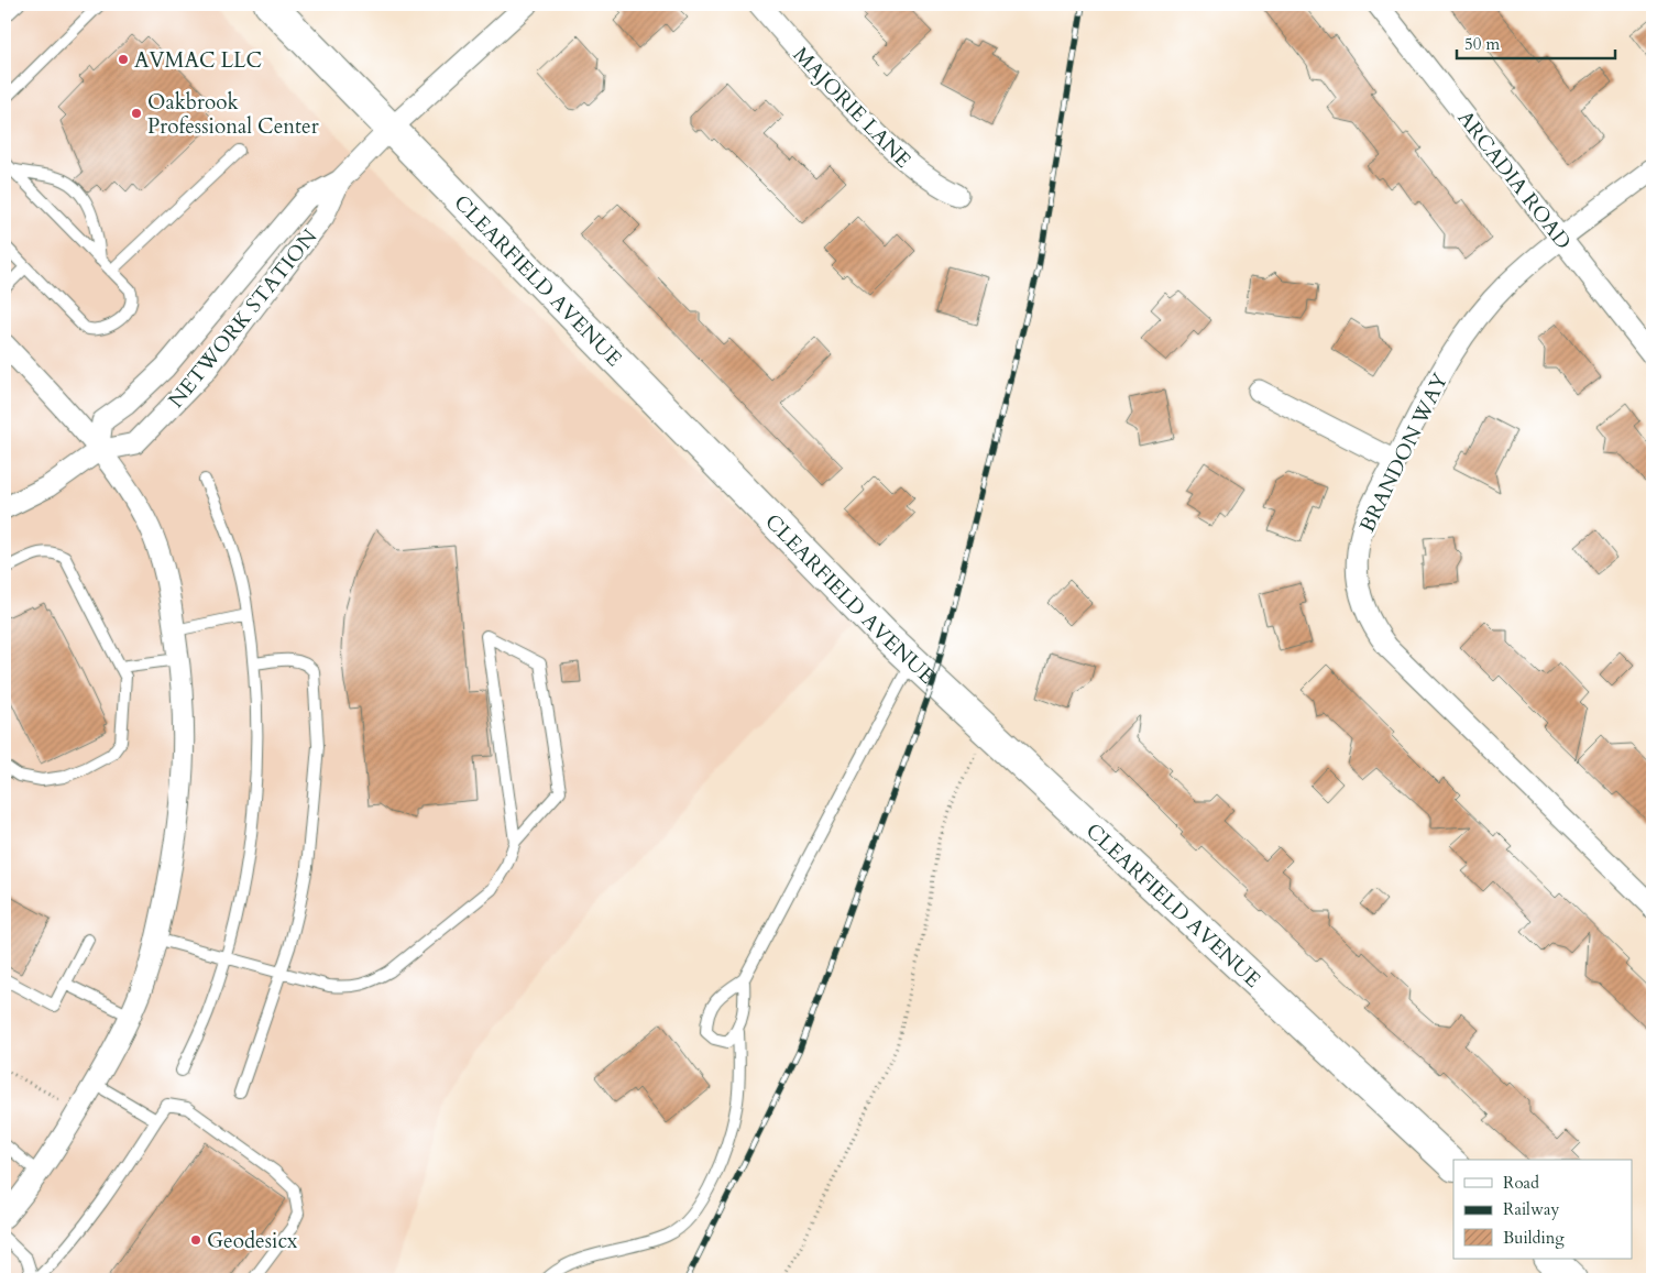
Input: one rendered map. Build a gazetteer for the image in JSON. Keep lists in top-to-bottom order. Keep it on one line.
{"streets":{"street":["MAJORIE LANE","ARCADIA ROAD","CLEARFIELD AVENUE","NETWORK STATION","BRANDON WAY"]},"crossings":[["ARCADIA ROAD","BRANDON WAY"],["CLEARFIELD AVENUE","NETWORK STATION"]],"places":["AVMAC LLC","Oakbrook Professional Center","Geodesicx"],"legend":["Road","Railway","Building"],"scale_bar":"50 m"}
